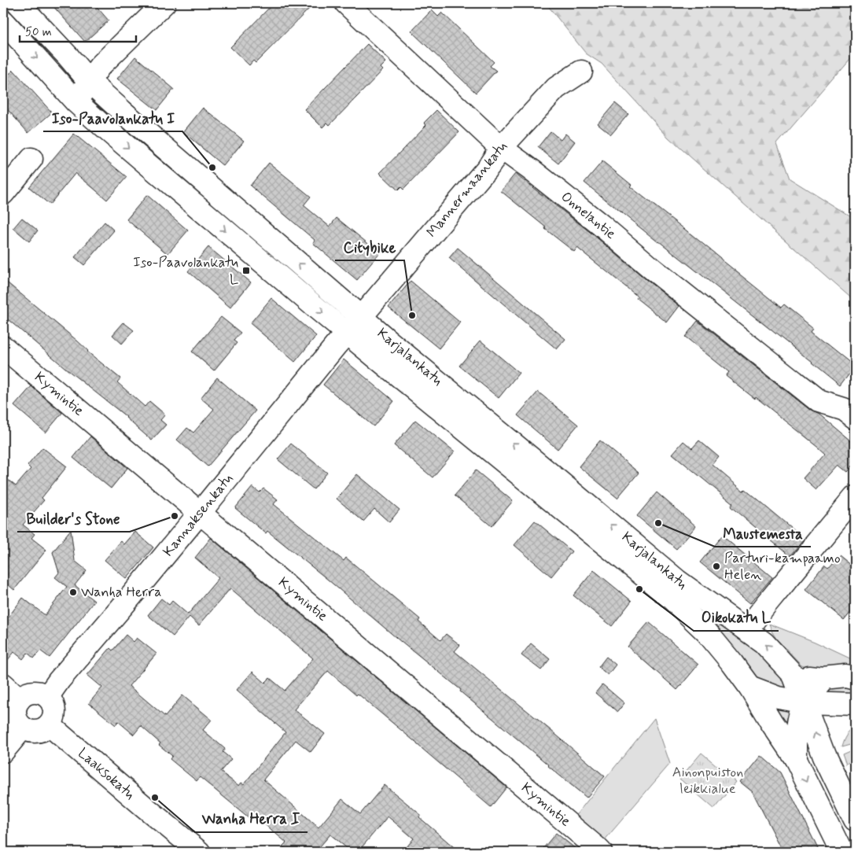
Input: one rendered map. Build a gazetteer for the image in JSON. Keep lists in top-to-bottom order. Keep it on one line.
{"streets":{"street":["Mannermaankatu","Onnelantie","Karjalankatu","Kymintie","Kannaksenkatu","Laaksokatu"]},"crossings":[["Mannermaankatu","Onnelantie"],["Mannermaankatu","Karjalankatu"],["Mannermaankatu","Kannaksenkatu"],["Karjalankatu","Kannaksenkatu"],["Kymintie","Kannaksenkatu"],["Kannaksenkatu","Laaksokatu"]],"parks":["Ainonpuiston leikkialue"],"places":{"other":["Iso-Paavolankatu I","Citybike","Builder's Stone","Maustemesta","Parturi-kampaamo Helen","Oikokatu L","Wanha Herra","Wanha Herra I"],"transit":["Iso-Paavolankatu L"]},"scale_bar":"50 m"}
